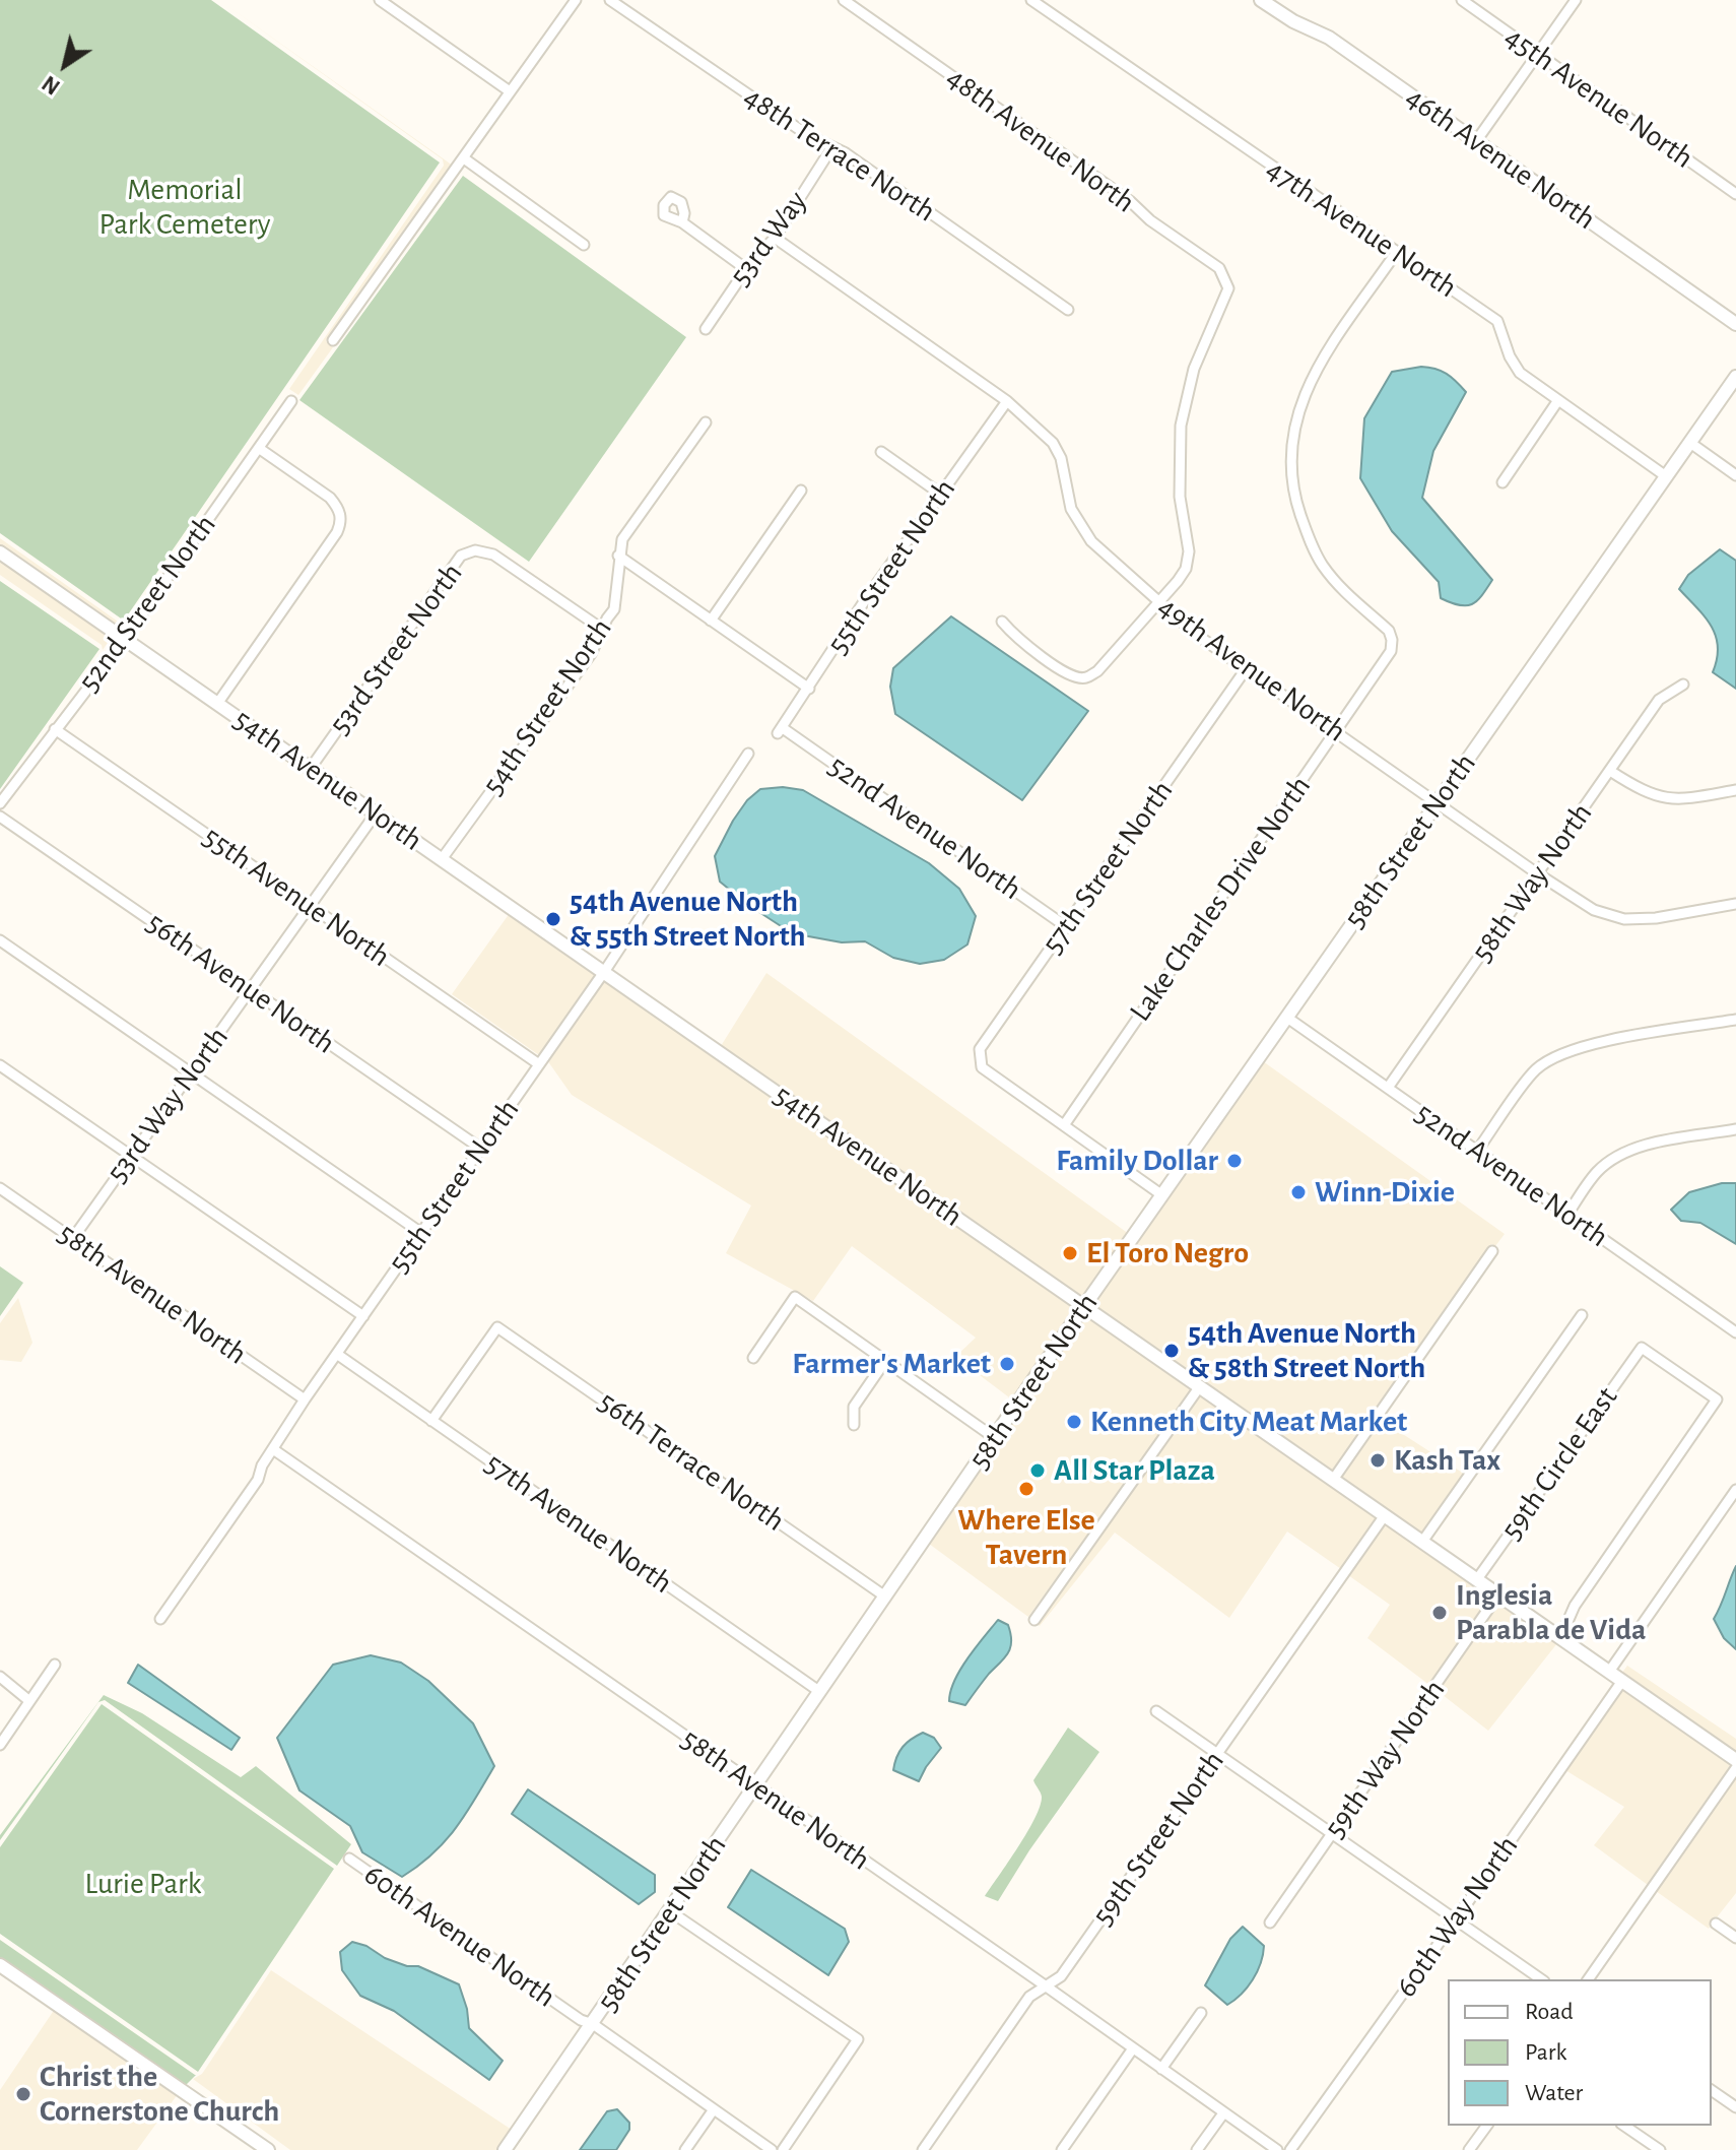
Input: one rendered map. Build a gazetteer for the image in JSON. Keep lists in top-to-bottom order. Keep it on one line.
{"streets":{"street":["45th Avenue North","48th Avenue North","48th Terrace North","46th Avenue North","47th Avenue North","53rd Way","55th Street North","52nd Street North","53rd Street North","49th Avenue North","54th Street North","54th Avenue North","52nd Avenue North","58th Street North","57th Street North","58th Way North","55th Avenue North","Lake Charles Drive North","56th Avenue North","53rd Way North","58th Avenue North","56th Terrace North","59th Circle East","57th Avenue North","59th Way North","59th Street North","60th Way North","60th Avenue North"]},"crossings":[["48th Avenue North","49th Avenue North"],["48th Terrace North","53rd Way"],["47th Avenue North","58th Street North"],["47th Avenue North","Lake Charles Drive North"],["53rd Way","49th Avenue North"],["55th Street North","49th Avenue North"],["55th Street North","54th Avenue North"],["55th Street North","52nd Avenue North"],["55th Street North","55th Avenue North"],["55th Street North","56th Avenue North"],["55th Street North","58th Avenue North"],["55th Street North","57th Avenue North"],["52nd Street North","54th Avenue North"],["52nd Street North","55th Avenue North"],["53rd Street North","54th Street North"],["53rd Street North","54th Avenue North"],["49th Avenue North","58th Street North"],["49th Avenue North","57th Street North"],["49th Avenue North","58th Way North"],["49th Avenue North","Lake Charles Drive North"],["54th Street North","54th Avenue North"],["54th Avenue North","58th Street North"],["54th Avenue North","53rd Way North"],["54th Avenue North","59th Circle East"],["54th Avenue North","59th Way North"],["54th Avenue North","59th Street North"],["54th Avenue North","60th Way North"],["52nd Avenue North","58th Street North"],["52nd Avenue North","57th Street North"],["52nd Avenue North","58th Way North"],["58th Street North","58th Avenue North"],["58th Street North","56th Terrace North"],["58th Street North","57th Avenue North"],["58th Street North","60th Avenue North"],["57th Street North","Lake Charles Drive North"],["55th Avenue North","53rd Way North"],["56th Avenue North","53rd Way North"],["53rd Way North","58th Avenue North"],["58th Avenue North","59th Street North"],["56th Terrace North","57th Avenue North"]],"parks":["Memorial Park Cemetery","Lurie Park"],"places":["54th Avenue North & 55th Street North","Family Dollar","Winn-Dixie","El Toro Negro","54th Avenue North & 58th Street North","Farmer's Market","Kenneth City Meat Market","Kash Tax","All Star Plaza","Where Else Tavern","Inglesia Parabla de Vida","Christ the Cornerstone Church"],"legend":["Road","Park","Water"],"north":"bottom left"}
